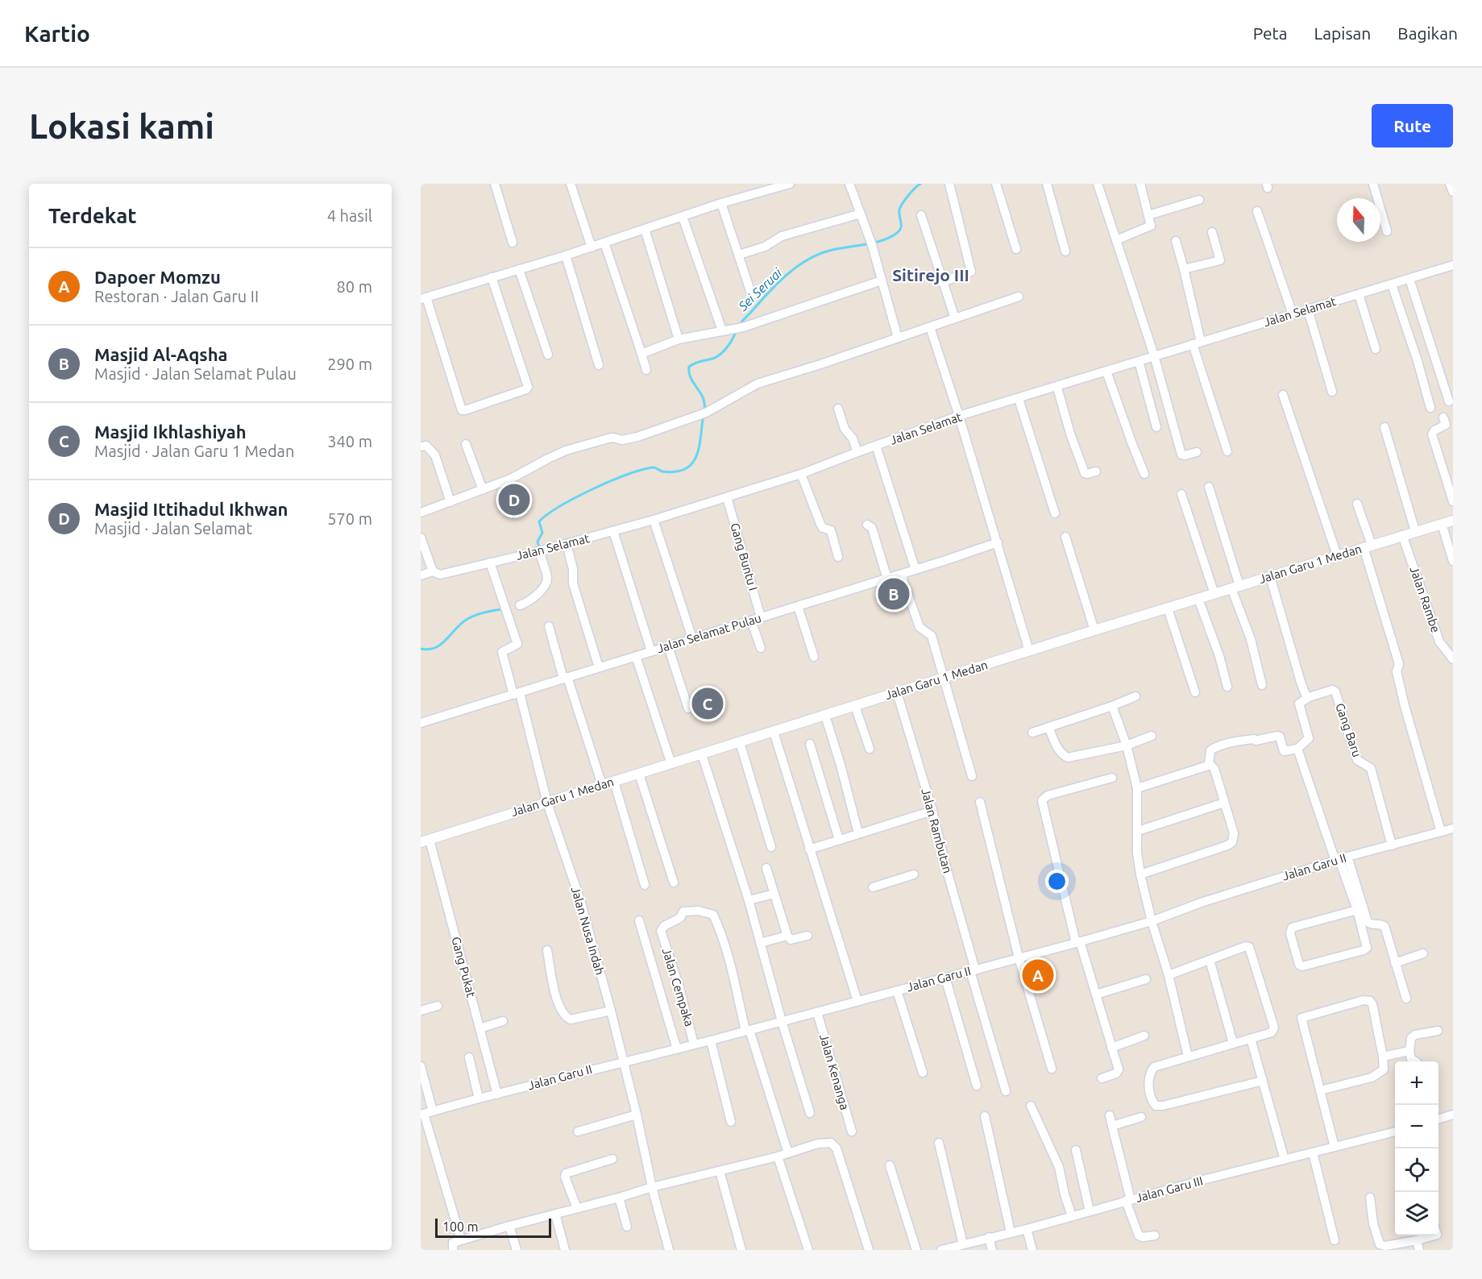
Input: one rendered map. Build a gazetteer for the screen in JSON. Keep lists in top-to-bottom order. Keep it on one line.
{"streets":{"street":["Jalan Selamat","Gang Buntu I","Jalan Garu 1 Medan","Jalan Rambe","Jalan Selamat Pulau","Gang Baru","Jalan Rambutan","Jalan Garu II","Jalan Nusa Indah","Gang Pukat","Jalan Cempaka","Jalan Kenanga","Jalan Garu III"]},"crossings":[["Jalan Selamat","Gang Buntu I"],["Jalan Selamat","Jalan Nusa Indah"],["Gang Buntu I","Jalan Selamat Pulau"],["Jalan Garu 1 Medan","Jalan Rambe"],["Jalan Garu 1 Medan","Jalan Rambutan"],["Jalan Garu 1 Medan","Jalan Nusa Indah"],["Jalan Garu 1 Medan","Gang Pukat"],["Jalan Selamat Pulau","Jalan Nusa Indah"],["Gang Baru","Jalan Garu II"],["Jalan Rambutan","Jalan Garu II"],["Jalan Garu II","Jalan Nusa Indah"],["Jalan Garu II","Gang Pukat"],["Jalan Garu II","Jalan Cempaka"],["Jalan Garu II","Jalan Kenanga"]],"districts":["Sitirejo III"],"water":["Sei Seruai"],"scale_bar":"100 m","north":"top","page":{"header":"Kartio","nav":["Peta","Lapisan","Bagikan"],"buttons":"Rute","title":"Lokasi kami","heading":["Terdekat","4 hasil"],"list":[{"mark":"A","name":"Dapoer Momzu","note":"Restoran · Jalan Garu II","value":"80 m"},{"mark":"B","name":"Masjid Al-Aqsha","note":"Masjid · Jalan Selamat Pulau","value":"290 m"},{"mark":"C","name":"Masjid Ikhlashiyah","note":"Masjid · Jalan Garu 1 Medan","value":"340 m"},{"mark":"D","name":"Masjid Ittihadul Ikhwan","note":"Masjid · Jalan Selamat","value":"570 m"}],"pins":["D","B","C","A"],"map_buttons":["+","−"],"scale":"100 m"}}
